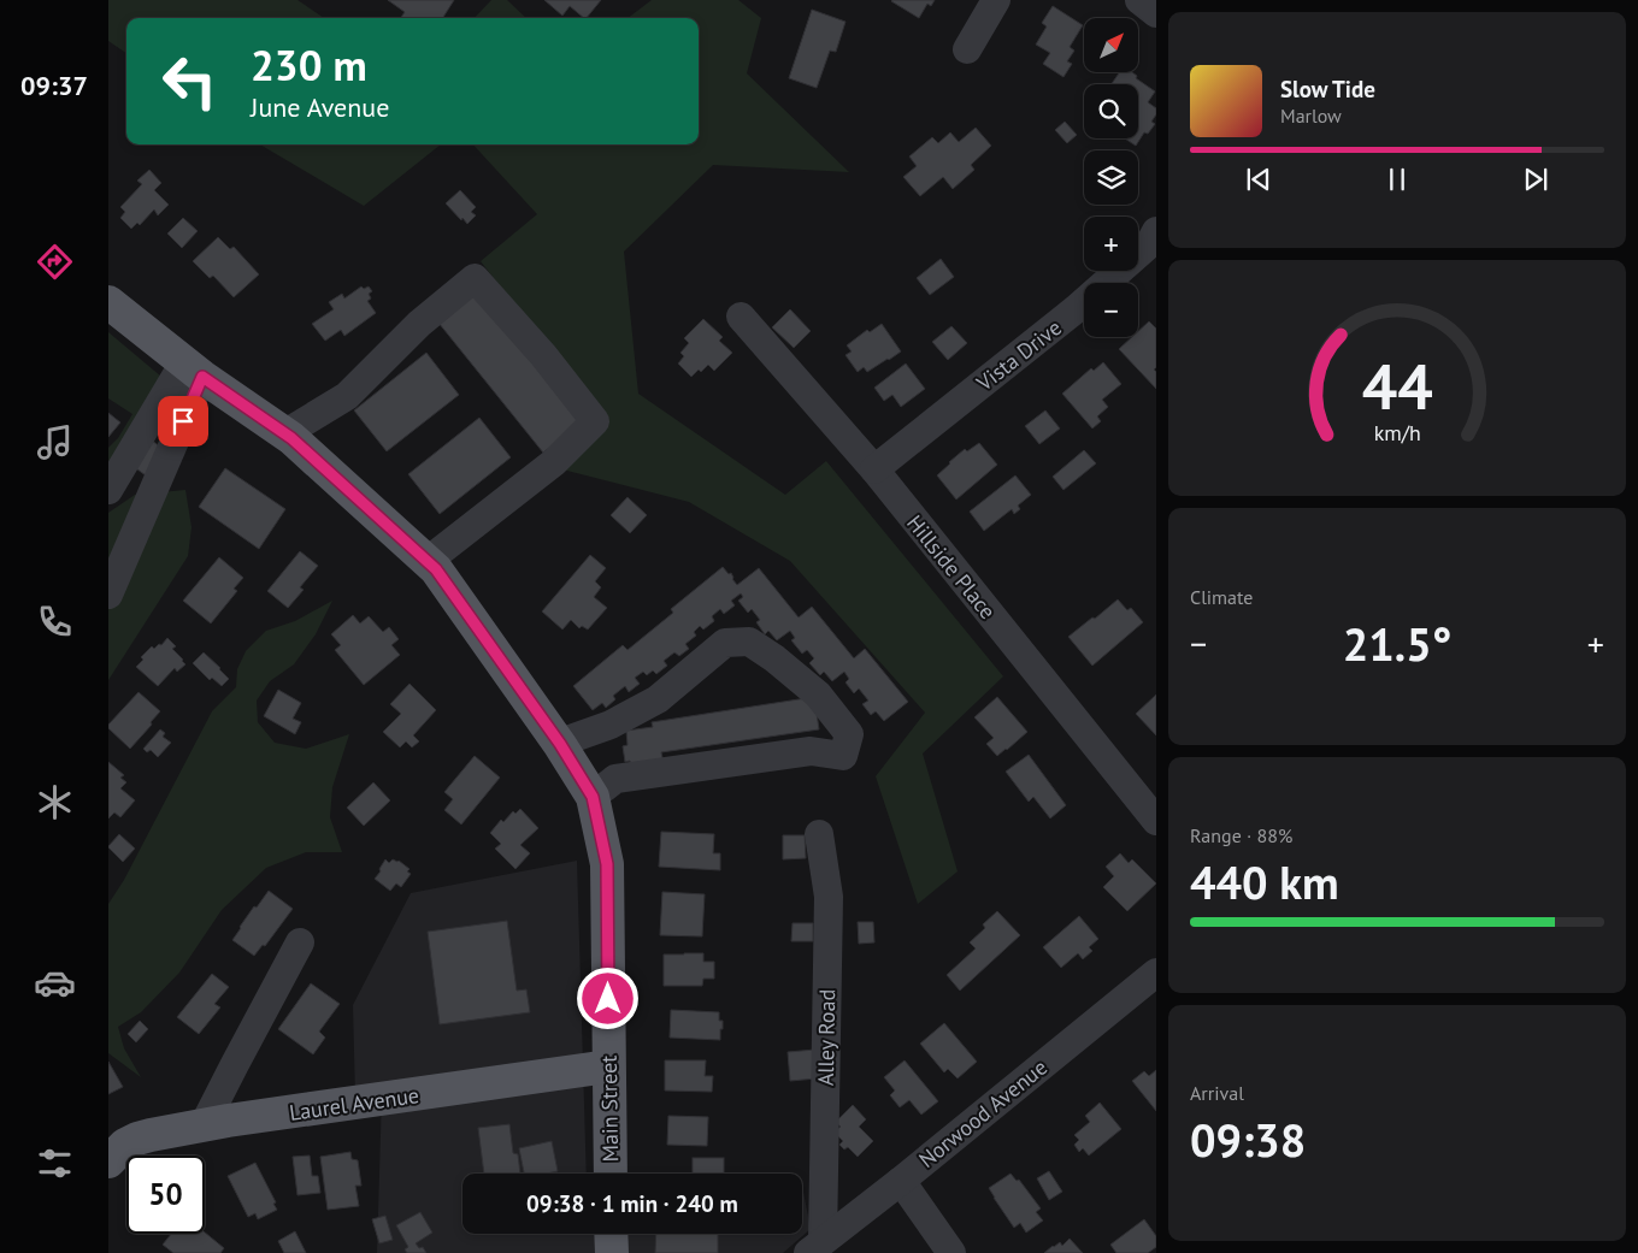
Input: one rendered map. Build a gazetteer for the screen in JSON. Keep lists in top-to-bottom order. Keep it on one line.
{"streets":{"main road":["Laurel Avenue","Main Street"],"street":["Vista Drive","Hillside Place","Alley Road","Norwood Avenue"]},"crossings":[["Vista Drive","Hillside Place"],["Alley Road","Norwood Avenue"],["Laurel Avenue","Main Street"]],"north":"top right","page":{"tabs":"09:37","map_buttons":["+","−"],"turn":["230 m","June Avenue"],"song":["Slow Tide","Marlow"],"tile":["Climate",["Range · 88%","440 km"],["Arrival","09:38"]],"heat":["−","21.5°","+"],"limit":"50","trip":"09:38 · 1 min · 240 m","gauge":["44","km/h"]}}
